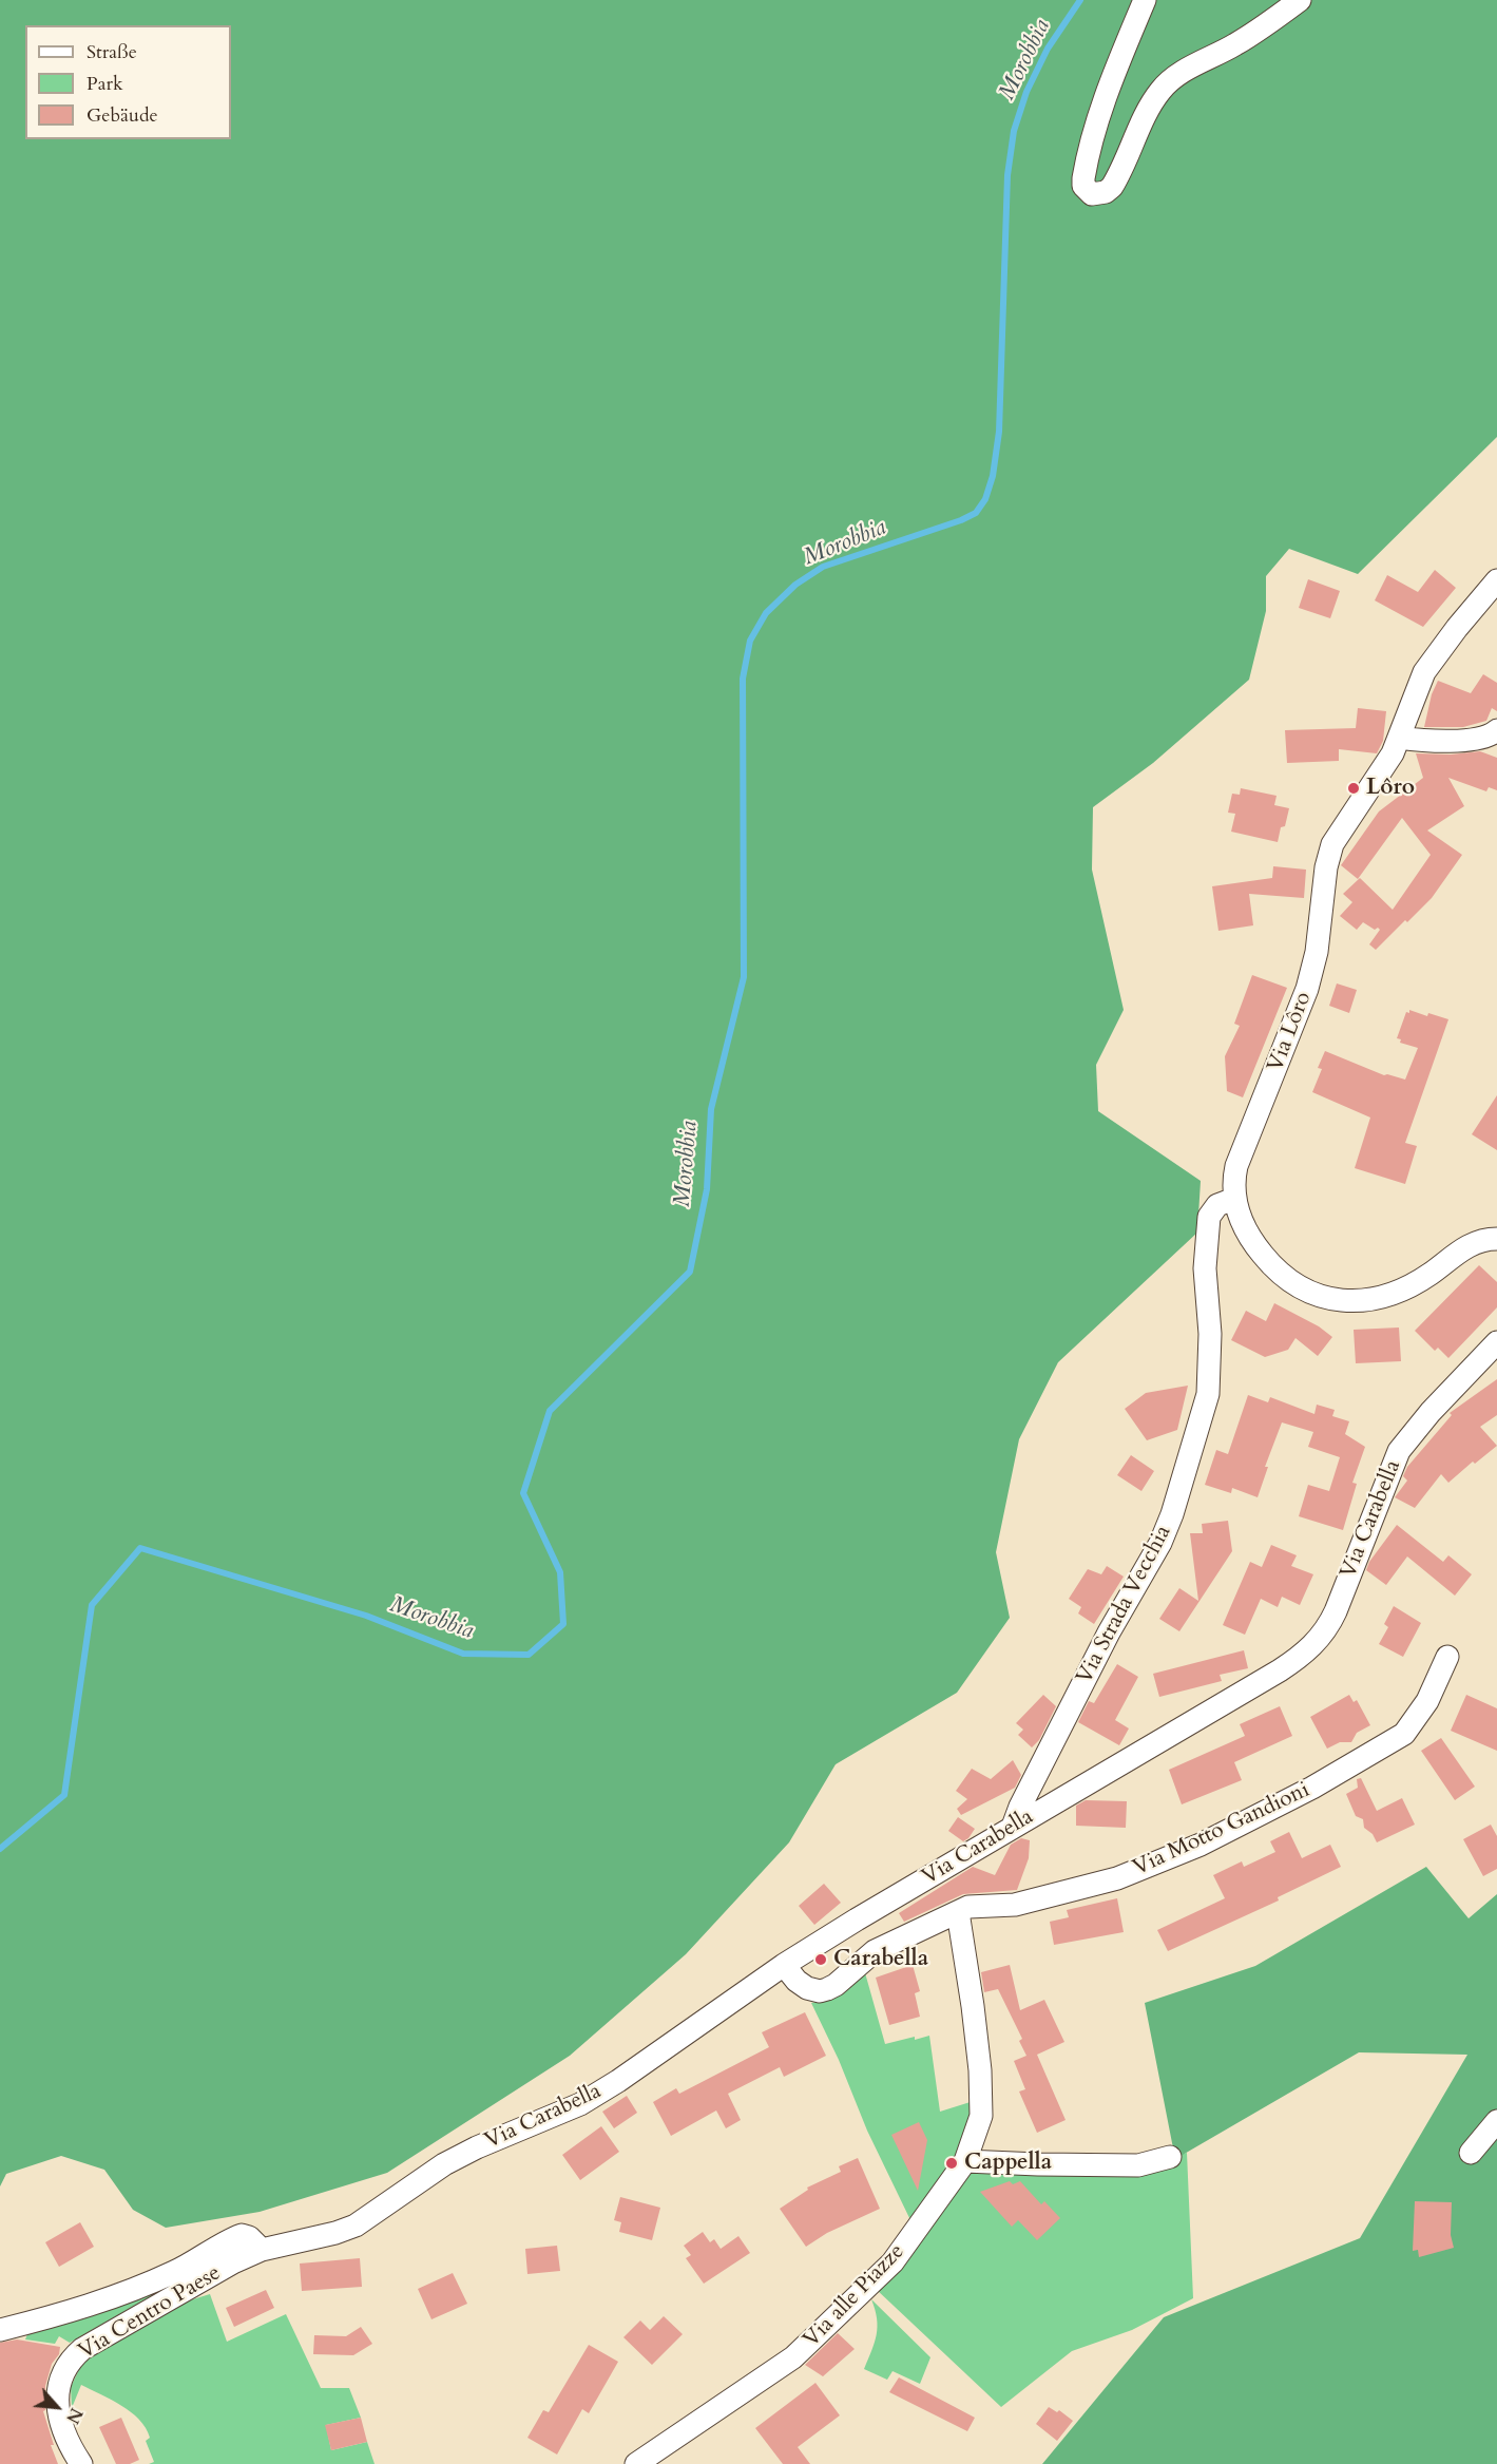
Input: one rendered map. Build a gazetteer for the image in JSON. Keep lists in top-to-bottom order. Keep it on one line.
{"streets":{"street":["Via Lôro","Via Carabella","Via Strada Vecchia","Via Motto Gandioni","Via alle Piazze","Via Centro Paese"]},"crossings":[["Via Lôro","Via Strada Vecchia"],["Via Carabella","Via Strada Vecchia"],["Via Carabella","Via Motto Gandioni"],["Via Carabella","Via Centro Paese"],["Via Motto Gandioni","Via alle Piazze"]],"water":["Morobbia"],"places":["Lôro","Carabella","Cappella"],"legend":["Straße","Park","Gebäude"],"north":"bottom right"}
